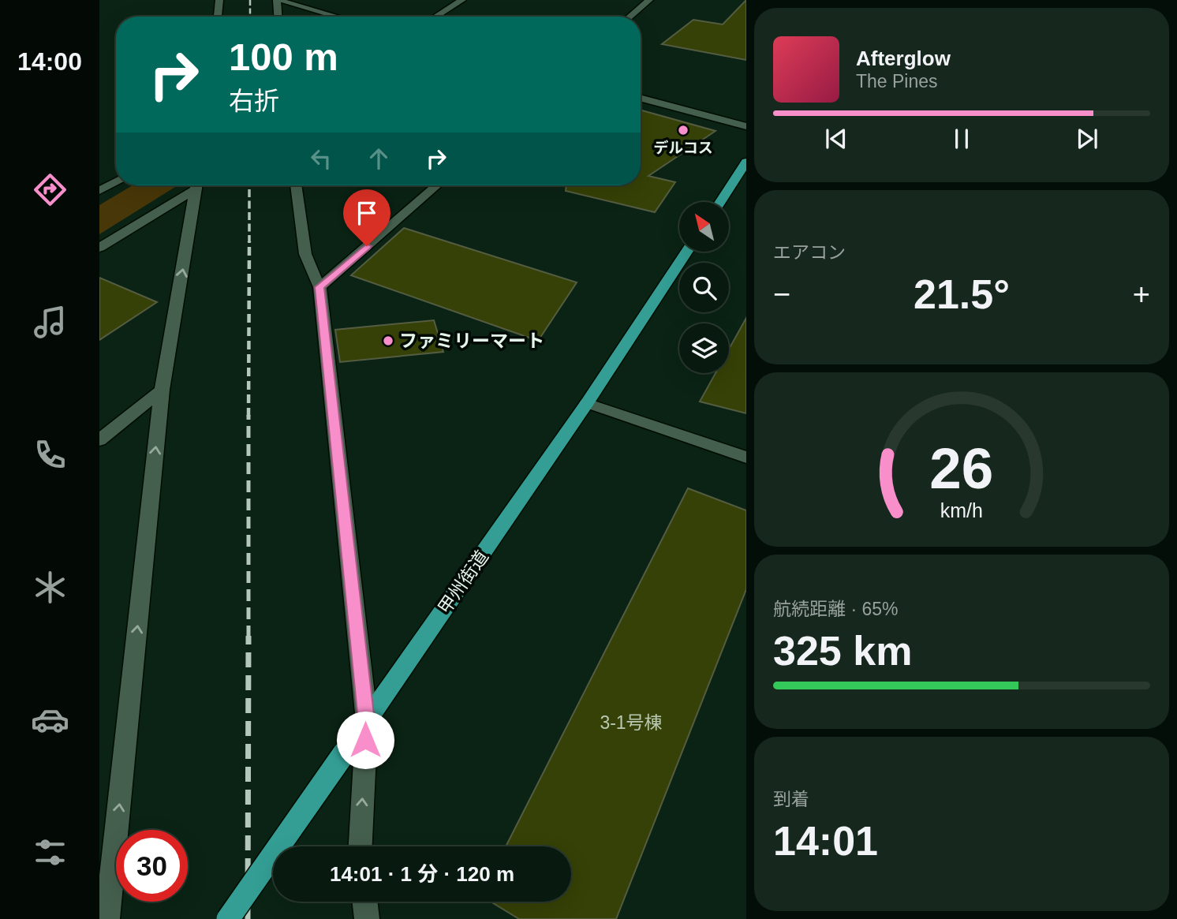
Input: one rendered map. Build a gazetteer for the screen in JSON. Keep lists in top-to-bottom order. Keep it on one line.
{"streets":{"highway":["甲州街道"]},"places":["デルコス","ファミリーマート"],"house_numbers":["3-1号棟"],"north":"top left","page":{"tabs":"14:00","turn":["100 m","右折"],"song":["Afterglow","The Pines"],"tile":["エアコン",["航続距離 · 65%","325 km"],["到着","14:01"]],"heat":["−","21.5°","+"],"limit":"30","trip":"14:01 · 1 分 · 120 m","gauge":["26","km/h"]}}
